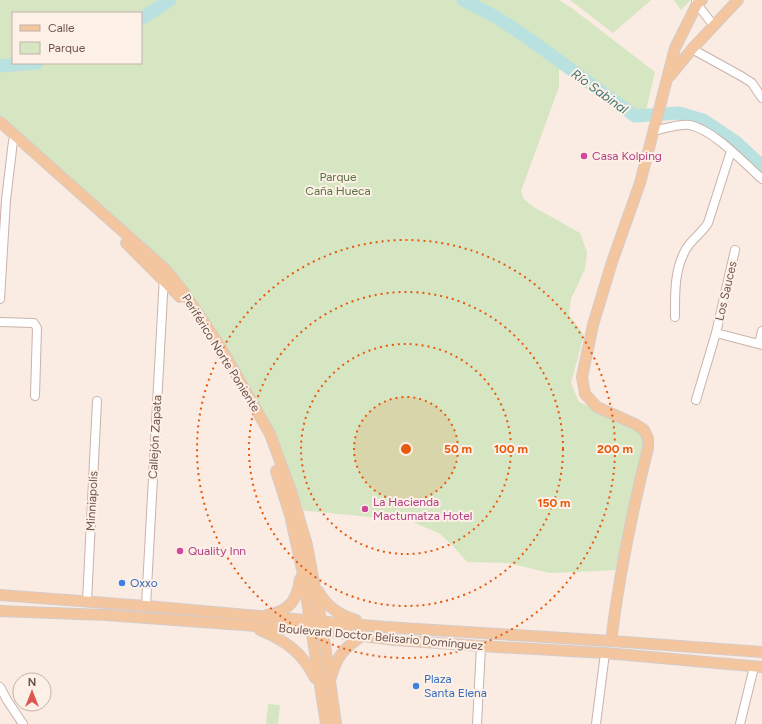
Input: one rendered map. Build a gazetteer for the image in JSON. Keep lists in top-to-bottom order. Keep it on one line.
{"streets":{"main road":["Periférico Norte Poniente","Boulevard Doctor Belisario Domínguez"],"street":["Los Sauces","Callejón Zapata","Minniapolis"]},"crossings":[["Periférico Norte Poniente","Callejón Zapata"],["Periférico Norte Poniente","Boulevard Doctor Belisario Domínguez"],["Callejón Zapata","Boulevard Doctor Belisario Domínguez"],["Minniapolis","Boulevard Doctor Belisario Domínguez"]],"water":["Río Sabinal"],"parks":["Parque Caña Hueca"],"places":["Casa Kolping","La Hacienda Mactumatza Hotel","Quality Inn","Oxxo","Plaza Santa Elena"],"legend":["Calle","Parque"],"north":"top","rings":["50 m","100 m","200 m","150 m"]}
